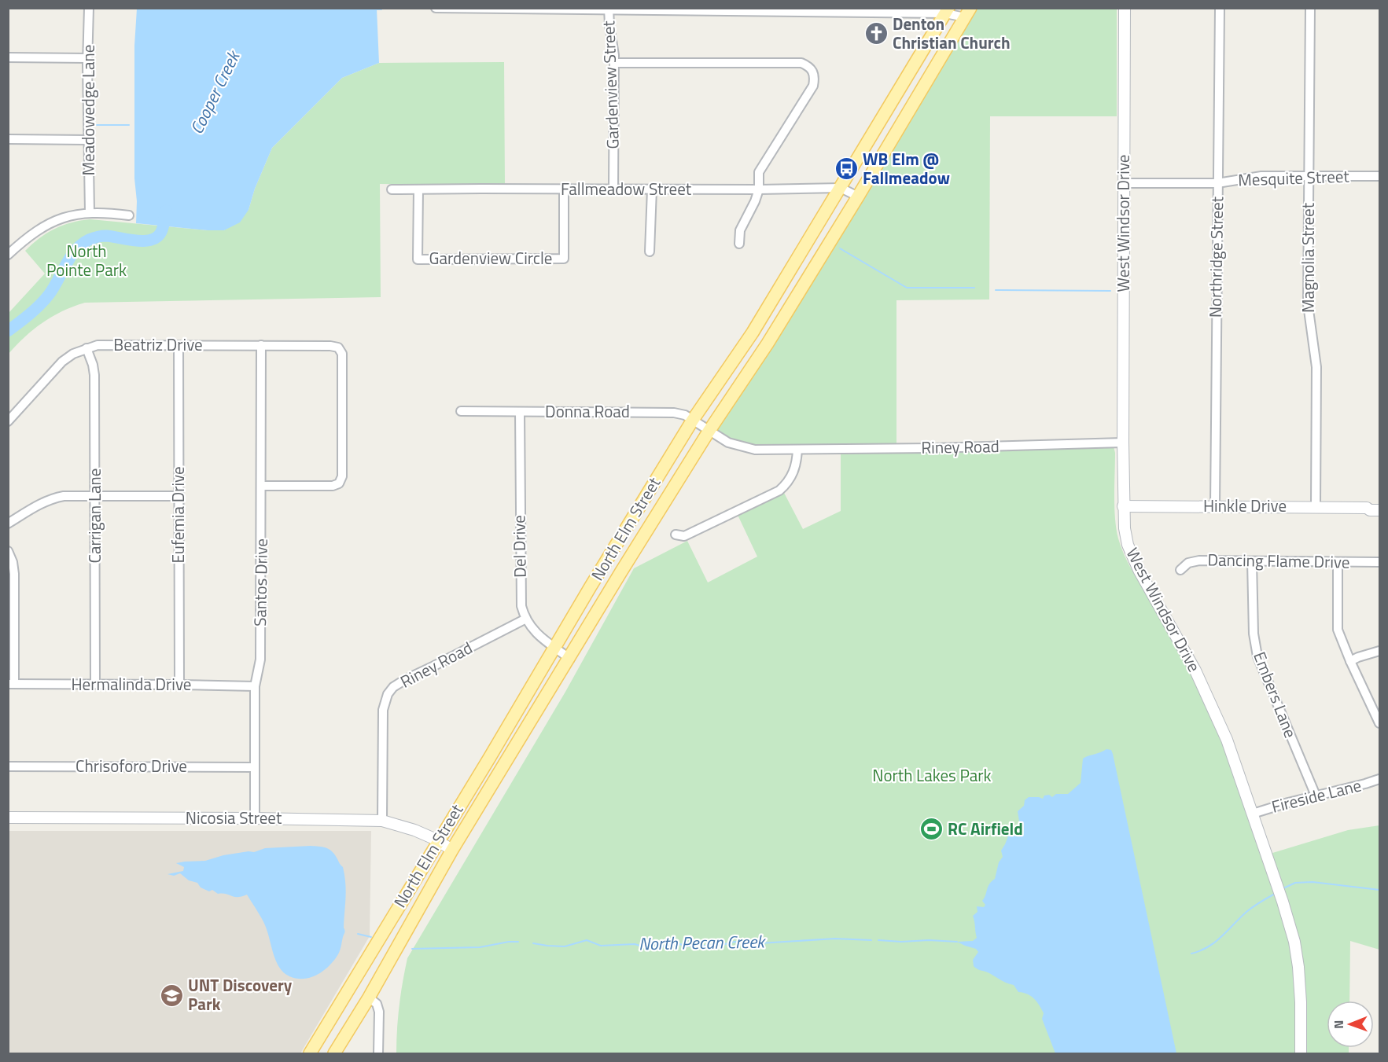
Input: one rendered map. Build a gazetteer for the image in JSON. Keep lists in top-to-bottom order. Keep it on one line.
{"streets":{"main road":["North Elm Street"],"street":["Gardenview Street","Meadowedge Lane","Mesquite Street","Fallmeadow Street","West Windsor Drive","Northridge Street","Magnolia Street","Gardenview Circle","Beatriz Drive","Donna Road","Riney Road","Hinkle Drive","Eufemia Drive","Carrigan Lane","Del Drive","Dancing Flame Drive","Santos Drive","Hermalinda Drive","Embers Lane","Chrisoforo Drive","Fireside Lane","Nicosia Street"]},"crossings":[["Gardenview Street","Fallmeadow Street"],["Mesquite Street","West Windsor Drive"],["Mesquite Street","Northridge Street"],["Mesquite Street","Magnolia Street"],["Fallmeadow Street","Gardenview Circle"],["Fallmeadow Street","North Elm Street"],["West Windsor Drive","Riney Road"],["West Windsor Drive","Hinkle Drive"],["West Windsor Drive","Fireside Lane"],["Northridge Street","Hinkle Drive"],["Magnolia Street","Hinkle Drive"],["Beatriz Drive","Eufemia Drive"],["Beatriz Drive","Carrigan Lane"],["Beatriz Drive","Santos Drive"],["Donna Road","Riney Road"],["Donna Road","North Elm Street"],["Donna Road","Del Drive"],["Riney Road","North Elm Street"],["Riney Road","Del Drive"],["Riney Road","Nicosia Street"],["Eufemia Drive","Hermalinda Drive"],["Carrigan Lane","Hermalinda Drive"],["North Elm Street","Nicosia Street"],["Dancing Flame Drive","Embers Lane"],["Santos Drive","Hermalinda Drive"],["Santos Drive","Chrisoforo Drive"],["Santos Drive","Nicosia Street"],["Embers Lane","Fireside Lane"]],"water":["Cooper Creek","North Pecan Creek"],"parks":["North Pointe Park","North Lakes Park"],"places":{"church":["Denton Christian Church"],"bus stop":["WB Elm @ Fallmeadow"],"sports":["RC Airfield"],"school or university":["UNT Discovery Park"]},"north":"left"}
